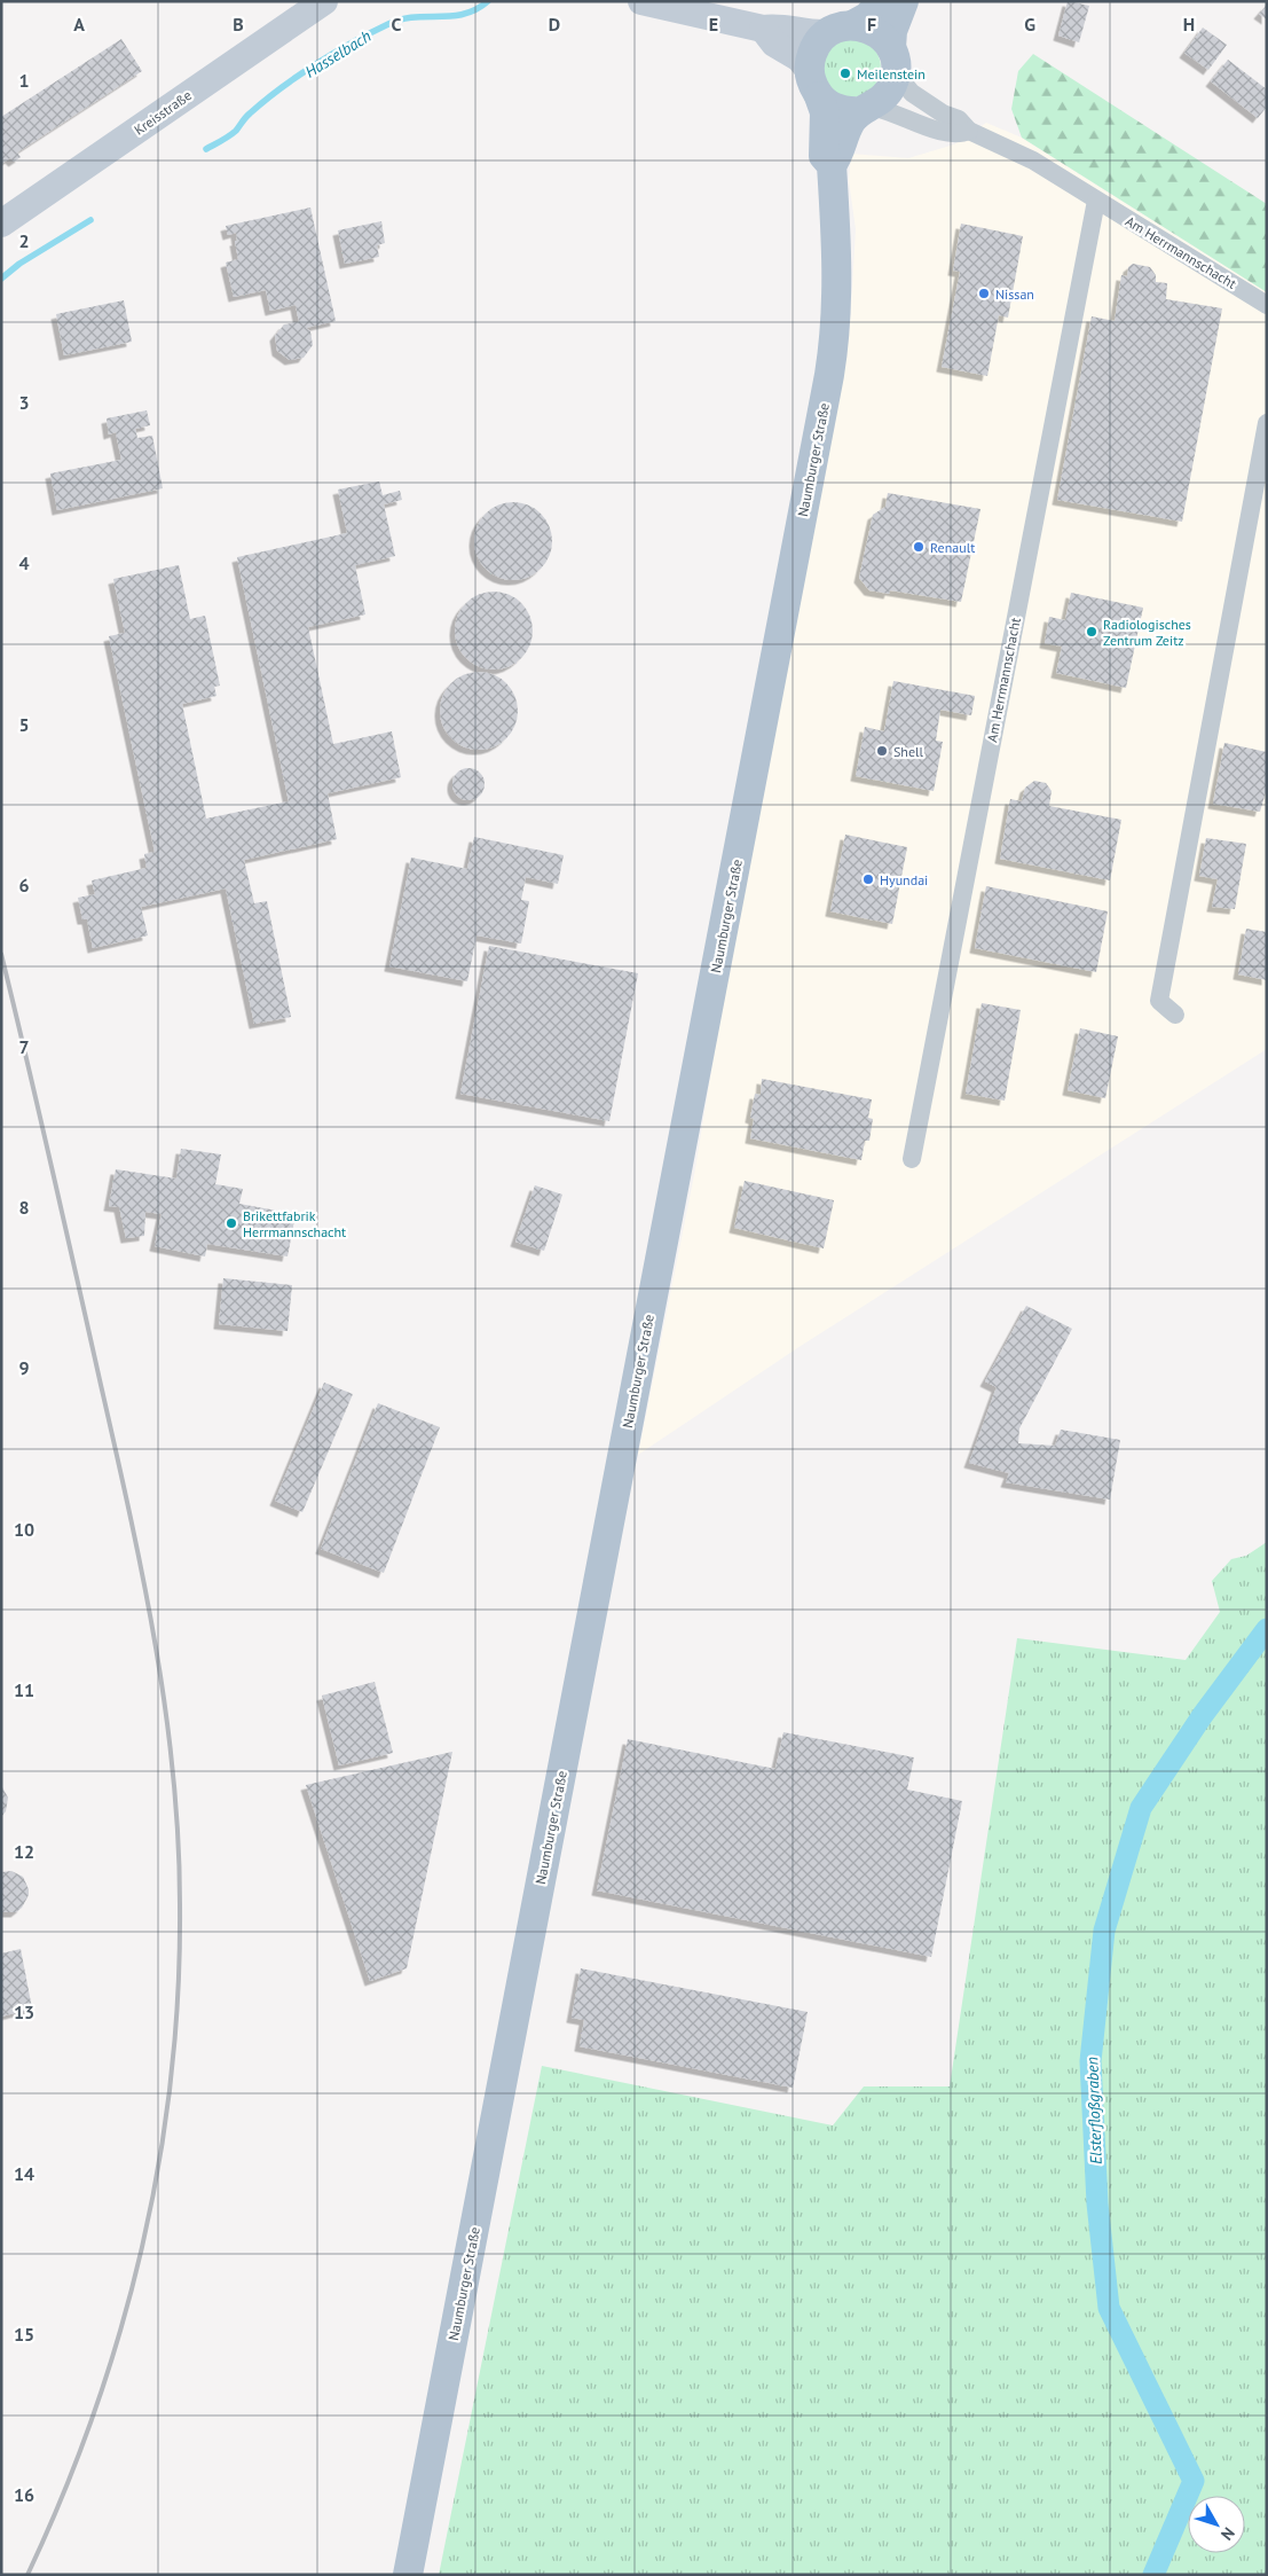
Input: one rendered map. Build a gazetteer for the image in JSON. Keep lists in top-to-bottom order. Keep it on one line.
{"streets":{"main road":["Kreisstraße","Naumburger Straße"],"street":["Am Herrmannschacht"]},"crossings":[["Am Herrmannschacht","Naumburger Straße"]],"water":["Hasselbach","Elsterfloßgraben"],"places":["Meilenstein","Nissan","Renault","Radiologisches Zentrum Zeitz","Shell","Hyundai","Brikettfabrik Herrmannschacht"],"north":"bottom right","grid":{"columns":["A","B","C","D","E","F","G","H"],"rows":["1","2","3","4","5","6","7","8","9","10","11","12","13","14","15","16"]}}
